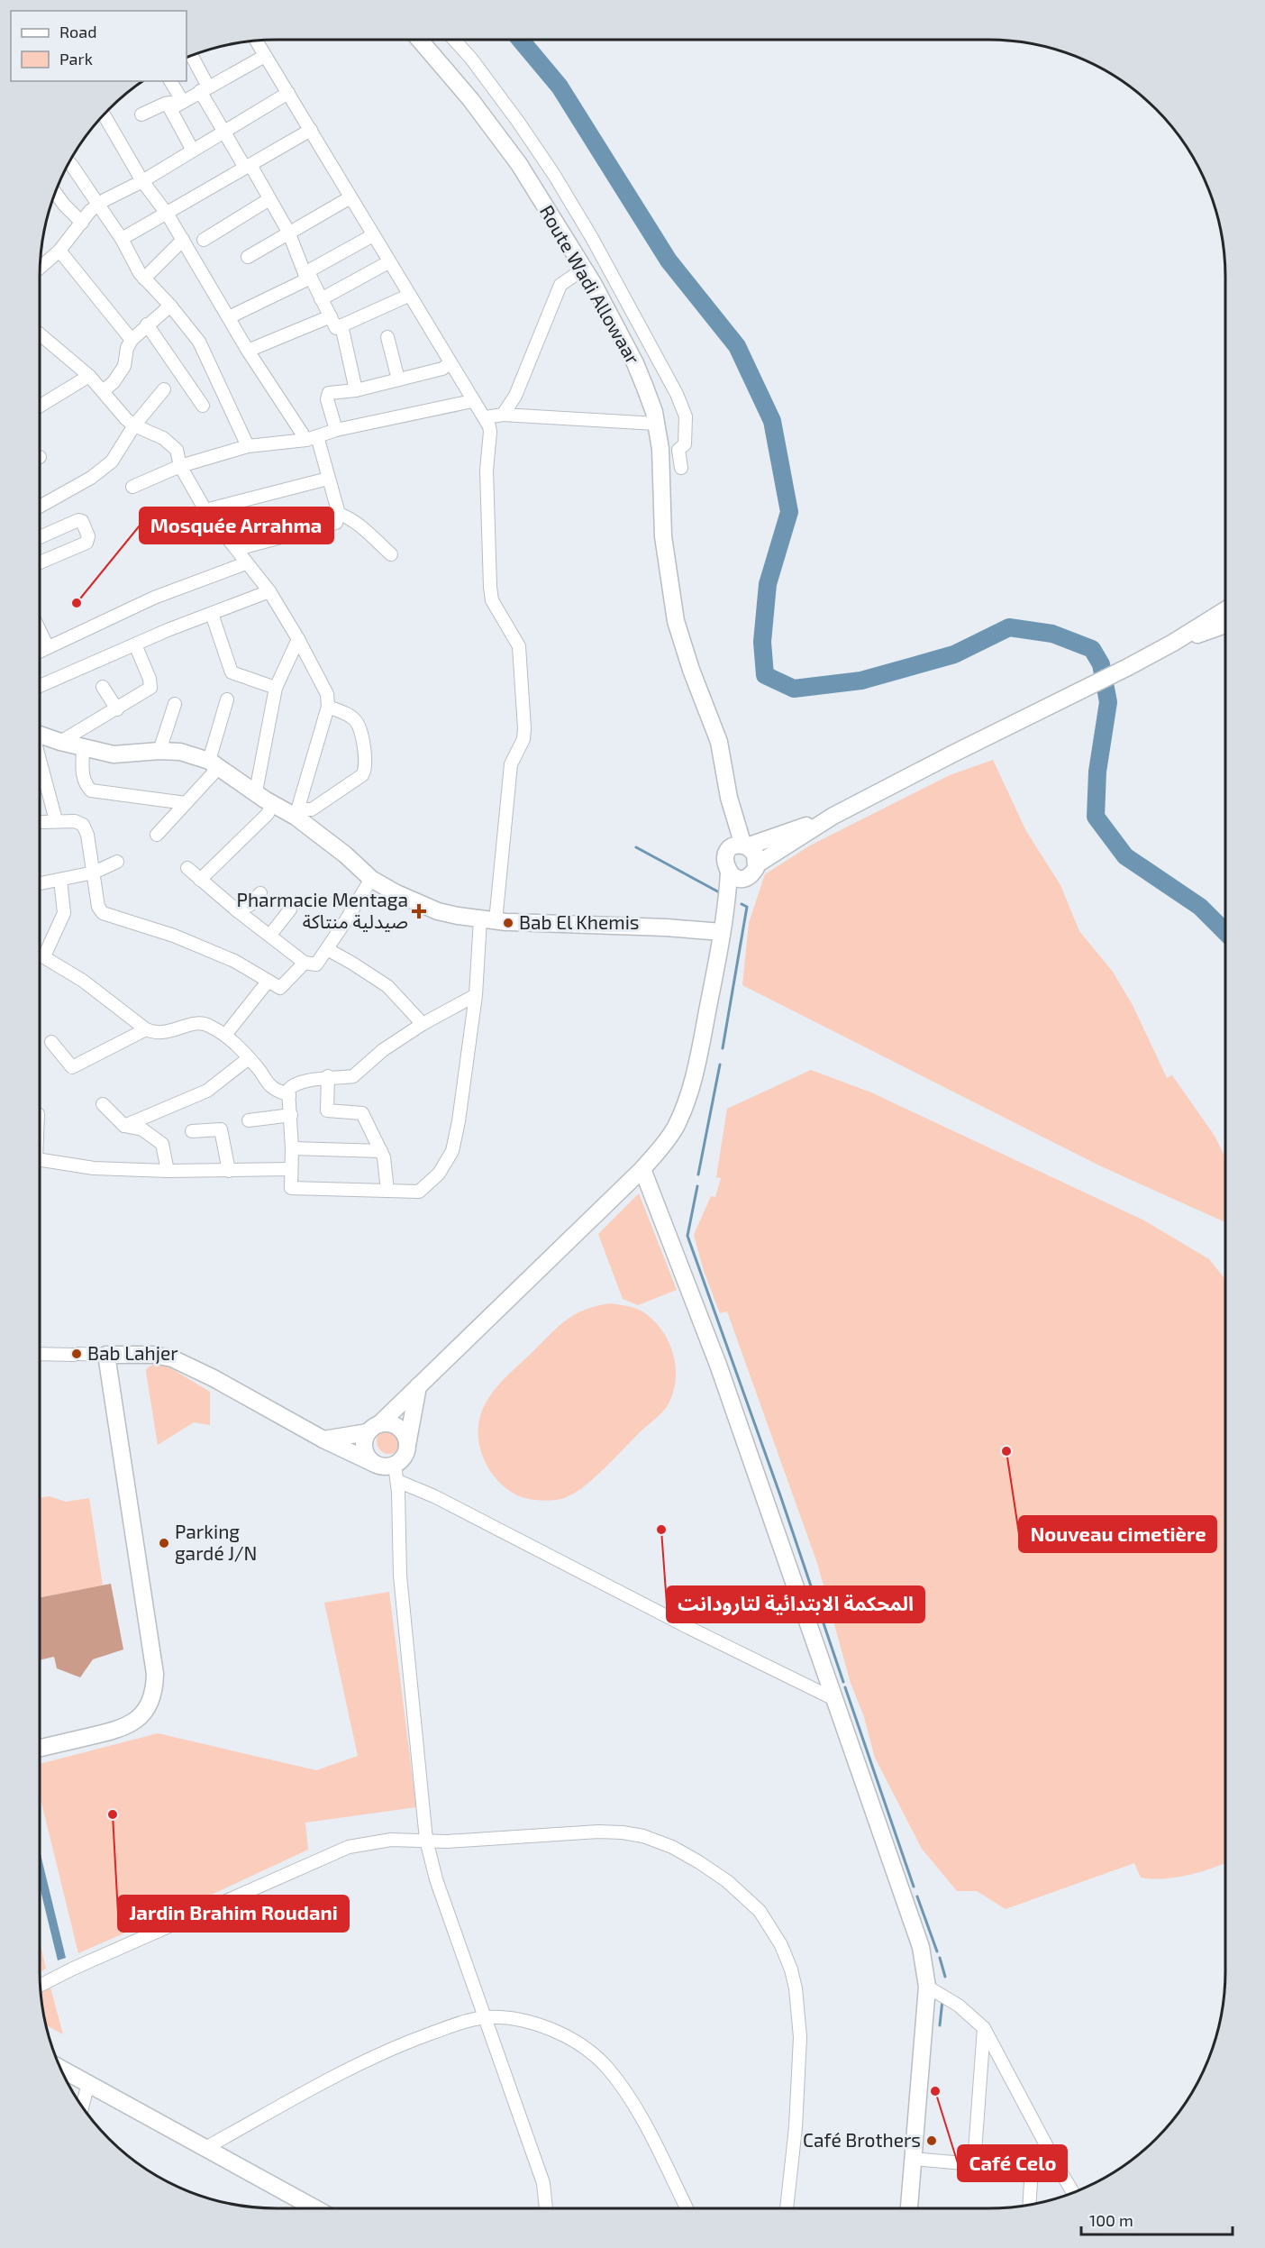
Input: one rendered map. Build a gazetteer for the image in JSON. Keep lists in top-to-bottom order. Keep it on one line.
{"streets":{"street":["Route Wadi Allowaar"]},"places":{"other":["Mosquée Arrahma","Bab El Khemis","Bab Lahjer","Nouveau cimetière","المحكمة الابتدائية لتارودانت","Parking gardé J/N","Jardin Brahim Roudani","Café Celo","Café Brothers"],"health":["Pharmacie Mentaga صيدلية منتاكة"]},"legend":["Road","Park"],"scale_bar":"100 m"}
